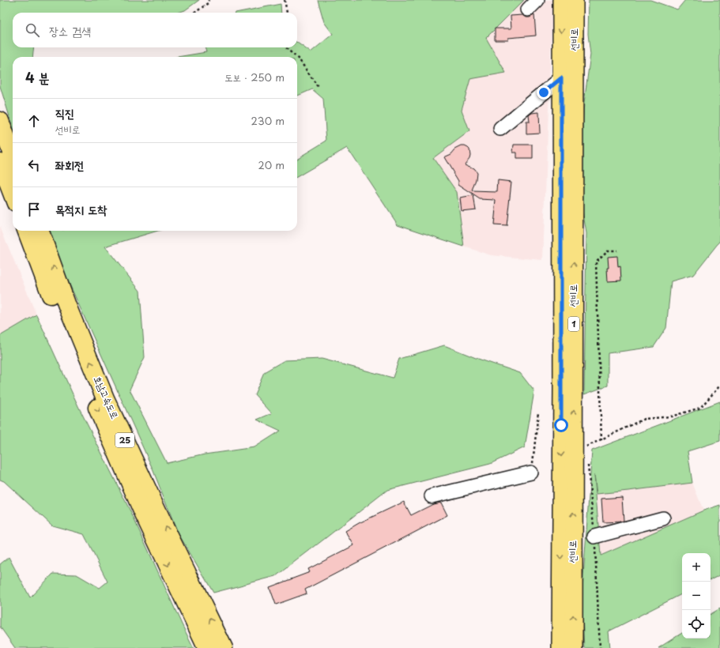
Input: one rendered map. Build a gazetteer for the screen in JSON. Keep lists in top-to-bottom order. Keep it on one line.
{"streets":{"highway":["호남고속도로","25"],"main road":["선비로","1"]},"page":{"search":"장소 검색","heading":["4 분","도보 · 250 m"],"list":[["직진","선비로","230 m"],["좌회전","20 m"],"목적지 도착"],"map_buttons":["+","−"]}}
